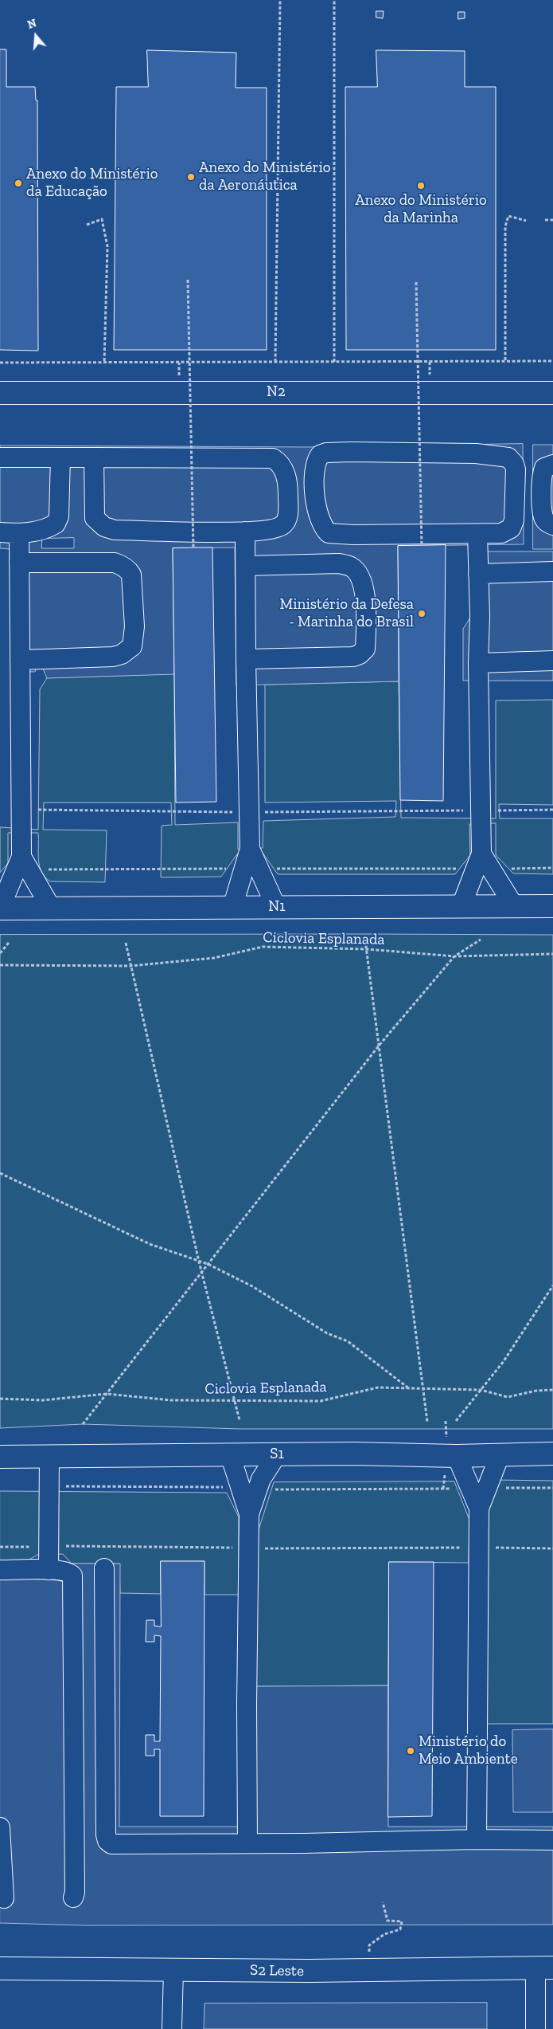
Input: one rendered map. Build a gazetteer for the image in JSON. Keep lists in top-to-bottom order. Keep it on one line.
{"streets":{"main road":["N2","N1","S1","S2 Leste"],"path":["Ciclovia Esplanada"]},"places":["Anexo do Ministério da Aeronáutica","Anexo do Ministério da Educação","Anexo do Ministério da Marinha","Ministério da Defesa - Marinha do Brasil","Ministério do Meio Ambiente"],"north":"top"}
